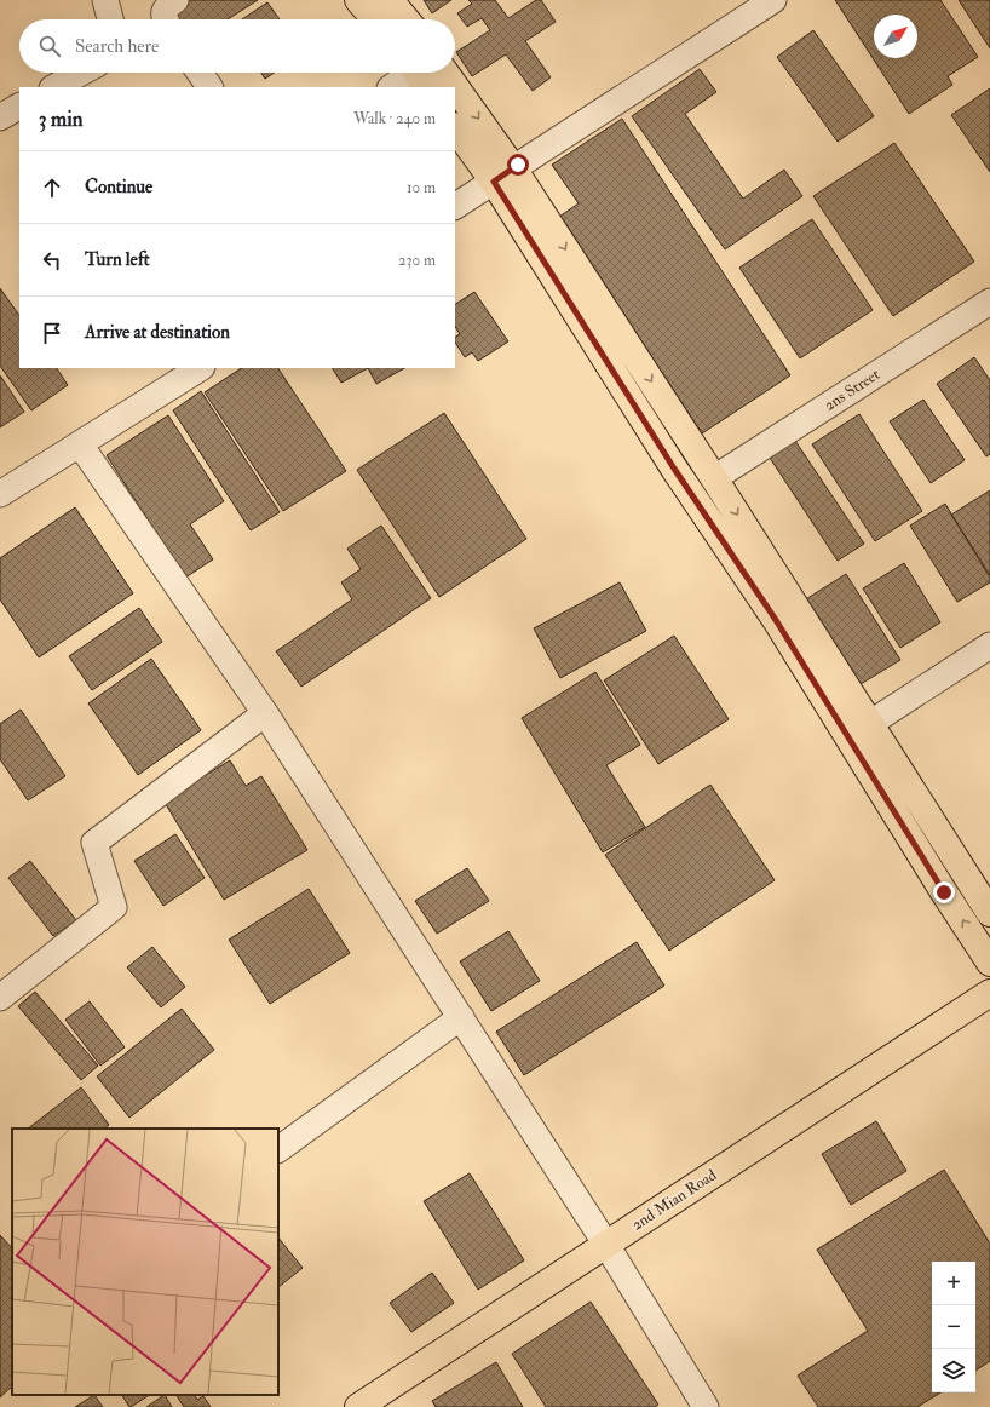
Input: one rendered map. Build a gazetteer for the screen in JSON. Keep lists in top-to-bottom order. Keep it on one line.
{"streets":{"main road":["2nd Mian Road"],"street":["2ns Street"]},"north":"top right","page":{"search":"Search here","heading":["3 min","Walk · 240 m"],"list":[["Continue","10 m"],["Turn left","230 m"],"Arrive at destination"],"map_buttons":["+","−"]}}
